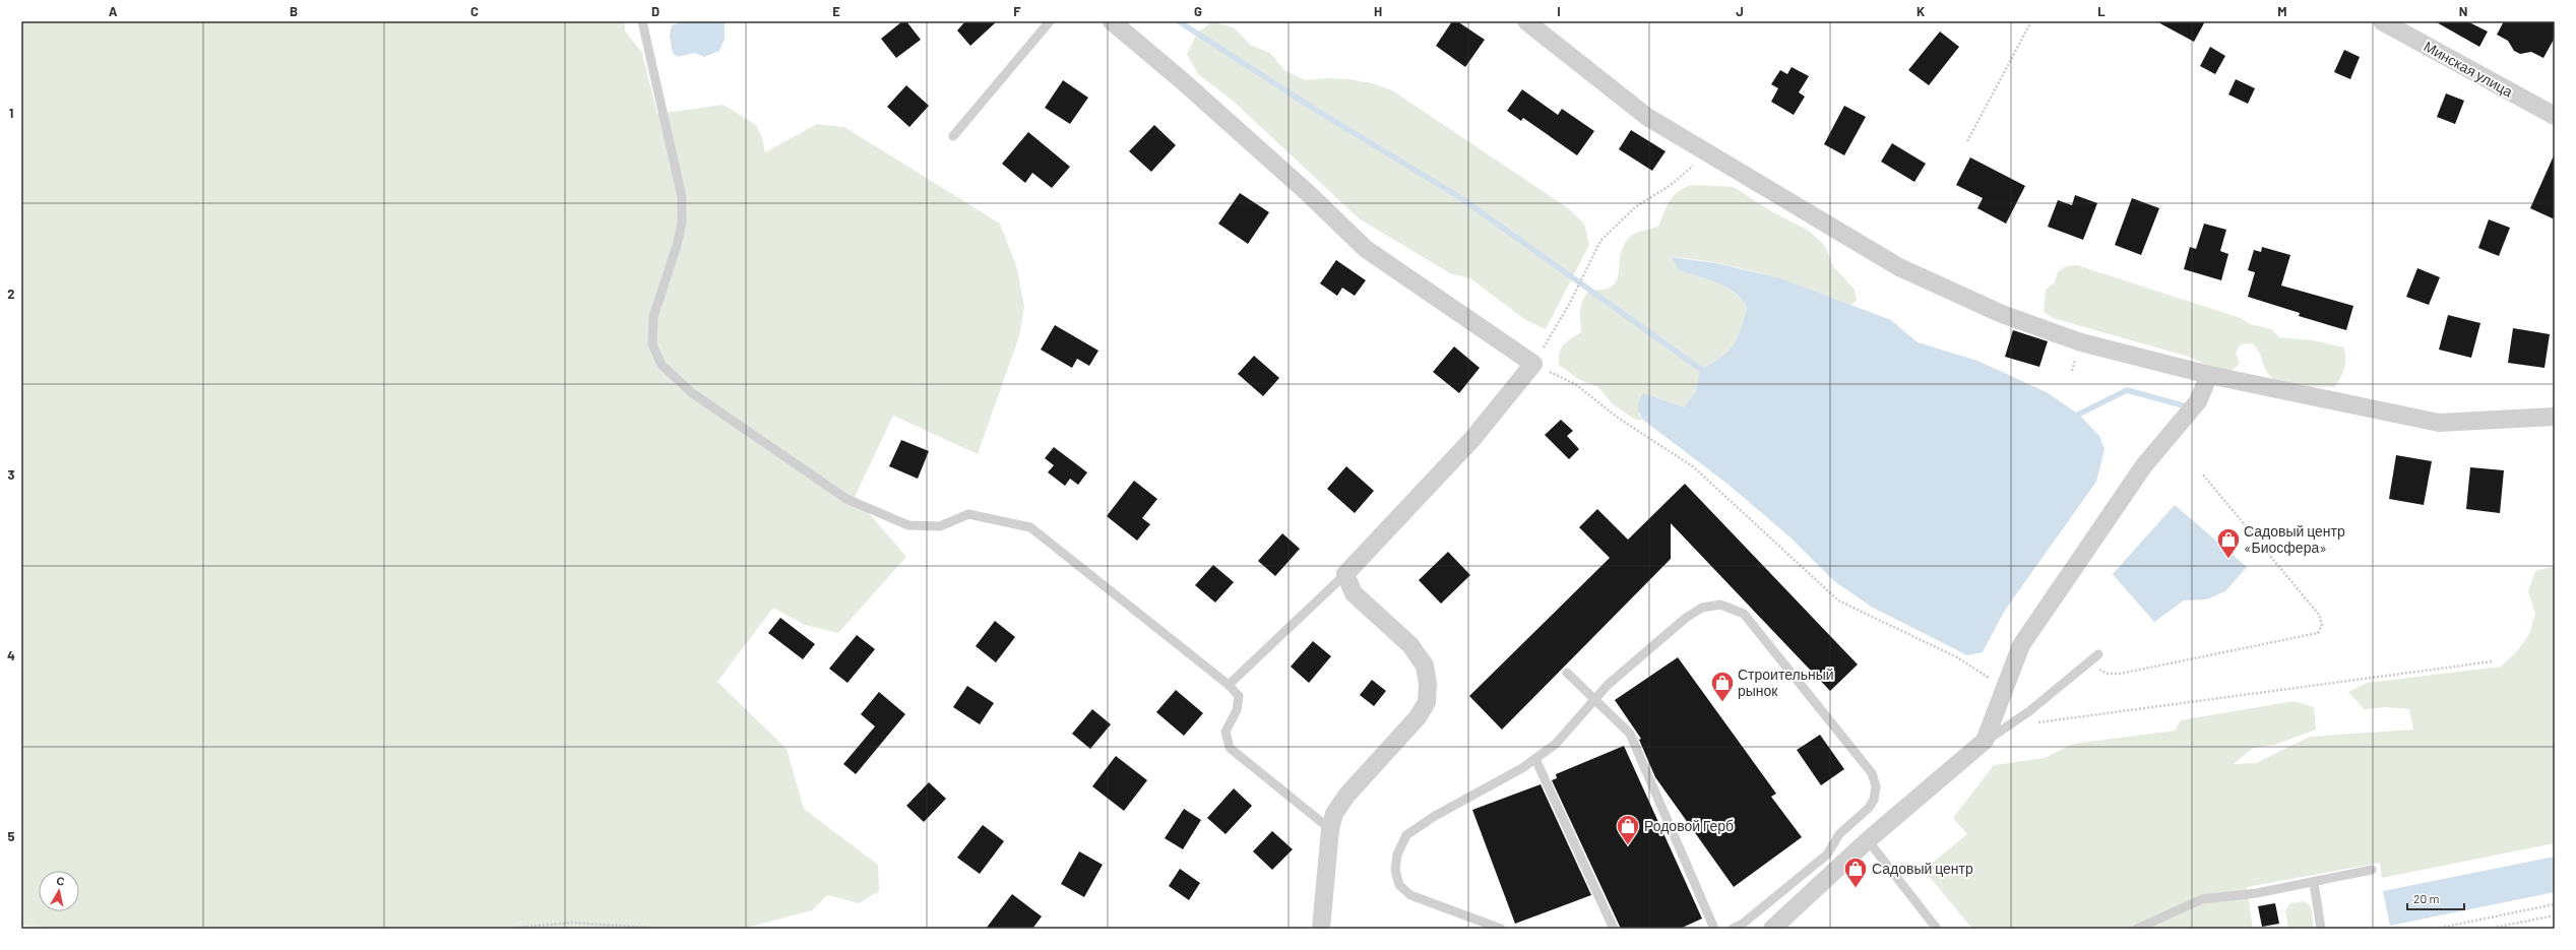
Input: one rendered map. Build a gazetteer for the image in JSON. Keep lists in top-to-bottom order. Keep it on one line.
{"streets":{"street":["Минская улица"]},"places":{"shop":["Садовый центр «Биосфера»","Строительный рынок","Родовой Герб","Садовый центр"]},"scale_bar":"20 m","north":"top","grid":{"columns":["A","B","C","D","E","F","G","H","I","J","K","L","M","N"],"rows":["1","2","3","4","5"]}}
